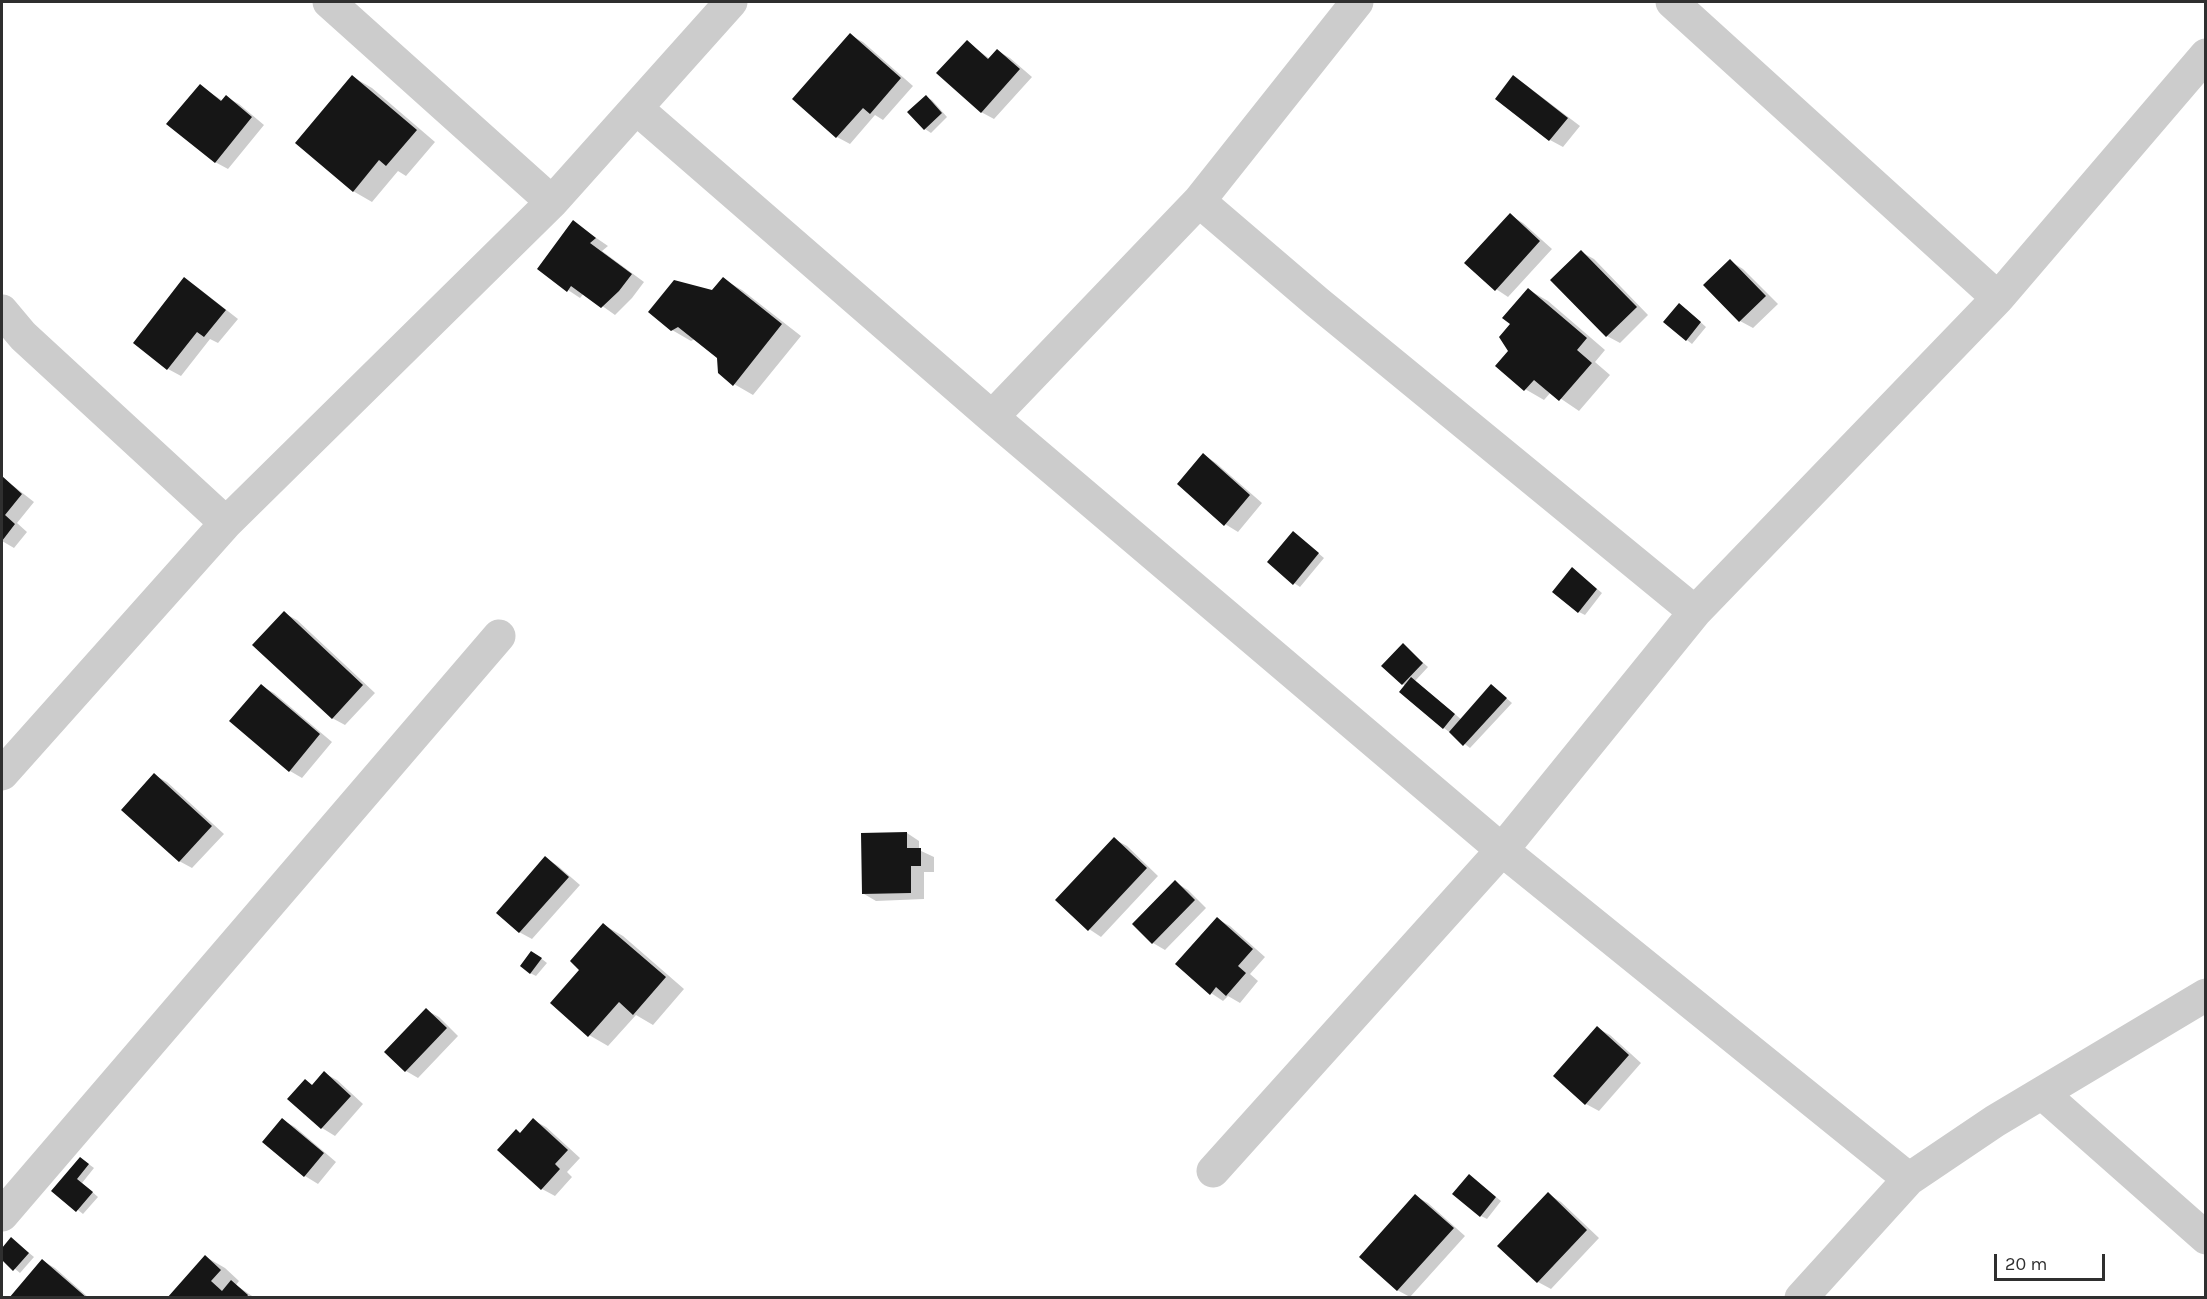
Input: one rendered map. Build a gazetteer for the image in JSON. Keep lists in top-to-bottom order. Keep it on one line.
{"scale_bar":"20 m"}
